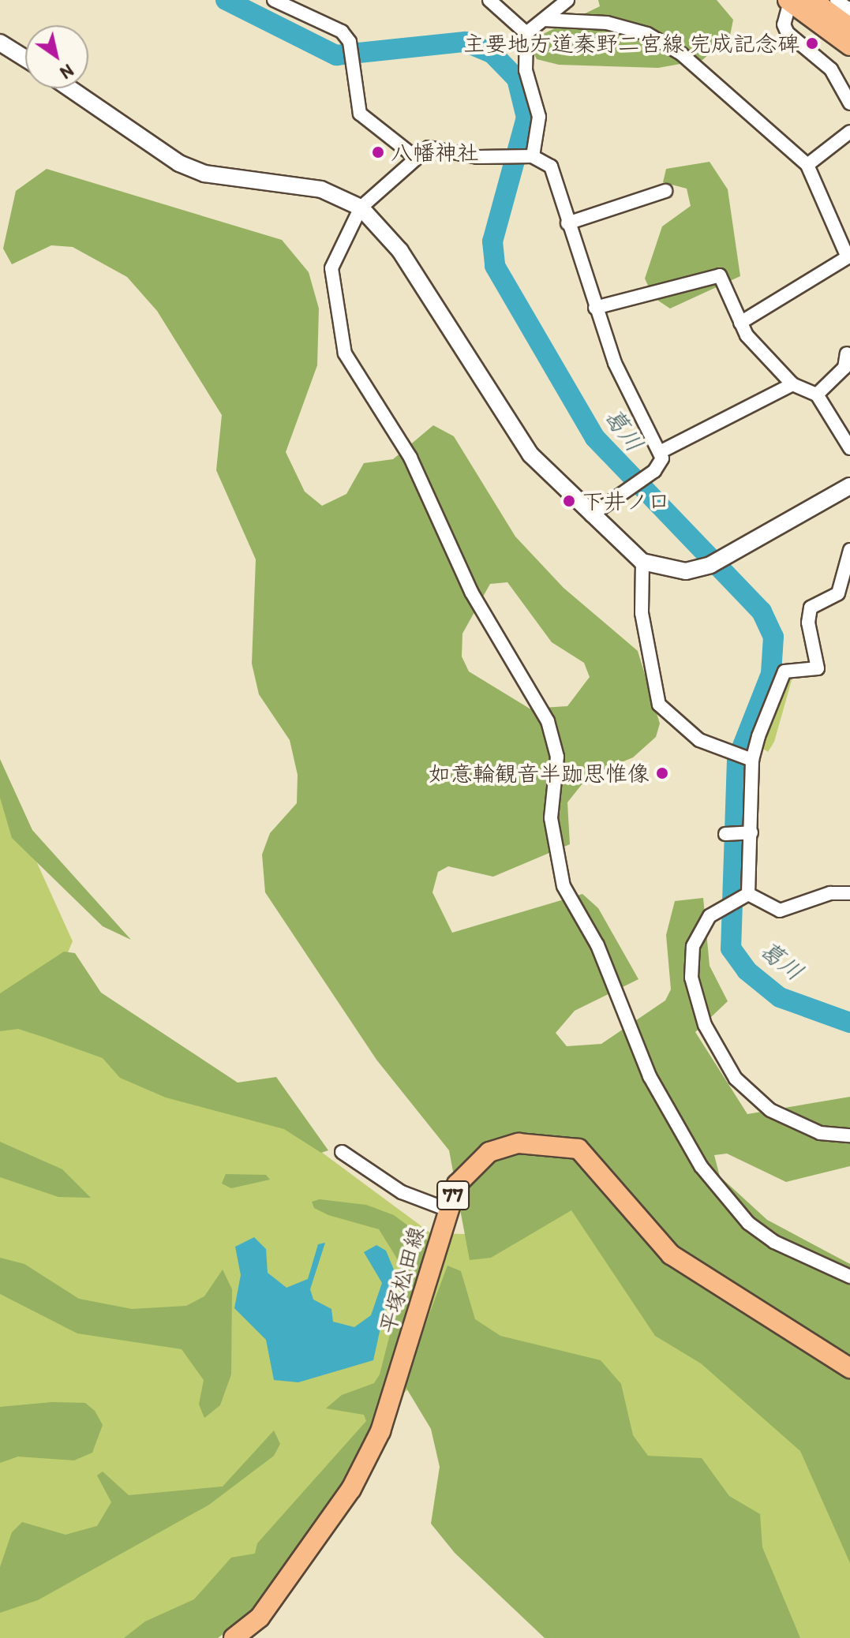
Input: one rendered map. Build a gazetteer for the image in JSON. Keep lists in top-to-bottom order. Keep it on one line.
{"streets":{"main road":["77","平塚松田線"]},"water":["葛川"],"places":["主要地方道秦野二宮線 完成記念碑","八幡神社","下井ノ口","如意輪観音半跏思惟像"],"north":"bottom right"}
